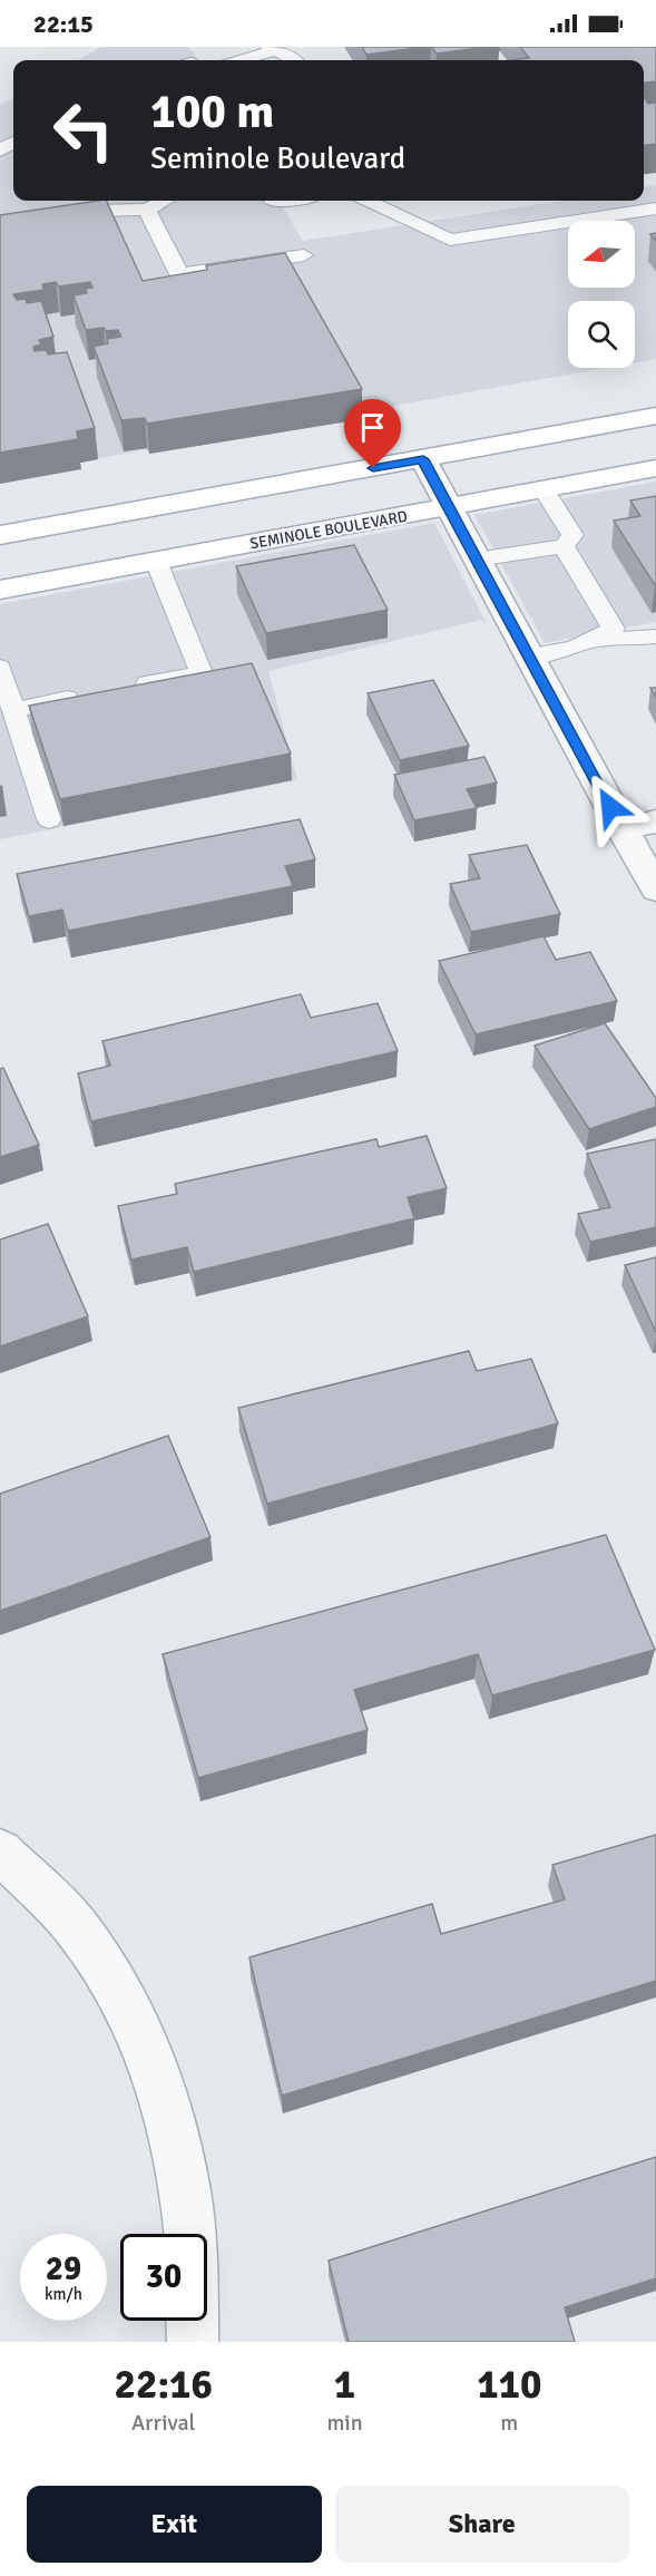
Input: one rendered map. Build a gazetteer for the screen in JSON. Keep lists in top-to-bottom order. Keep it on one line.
{"streets":{"main road":["SEMINOLE BOULEVARD"]},"north":"left","page":{"status":"22:15","turn":["100 m","Seminole Boulevard"],"speed":"29 km/h","limit":"30","eta":["22:16","Arrival","1","min","110","m"],"buttons":["Exit","Share"]}}
